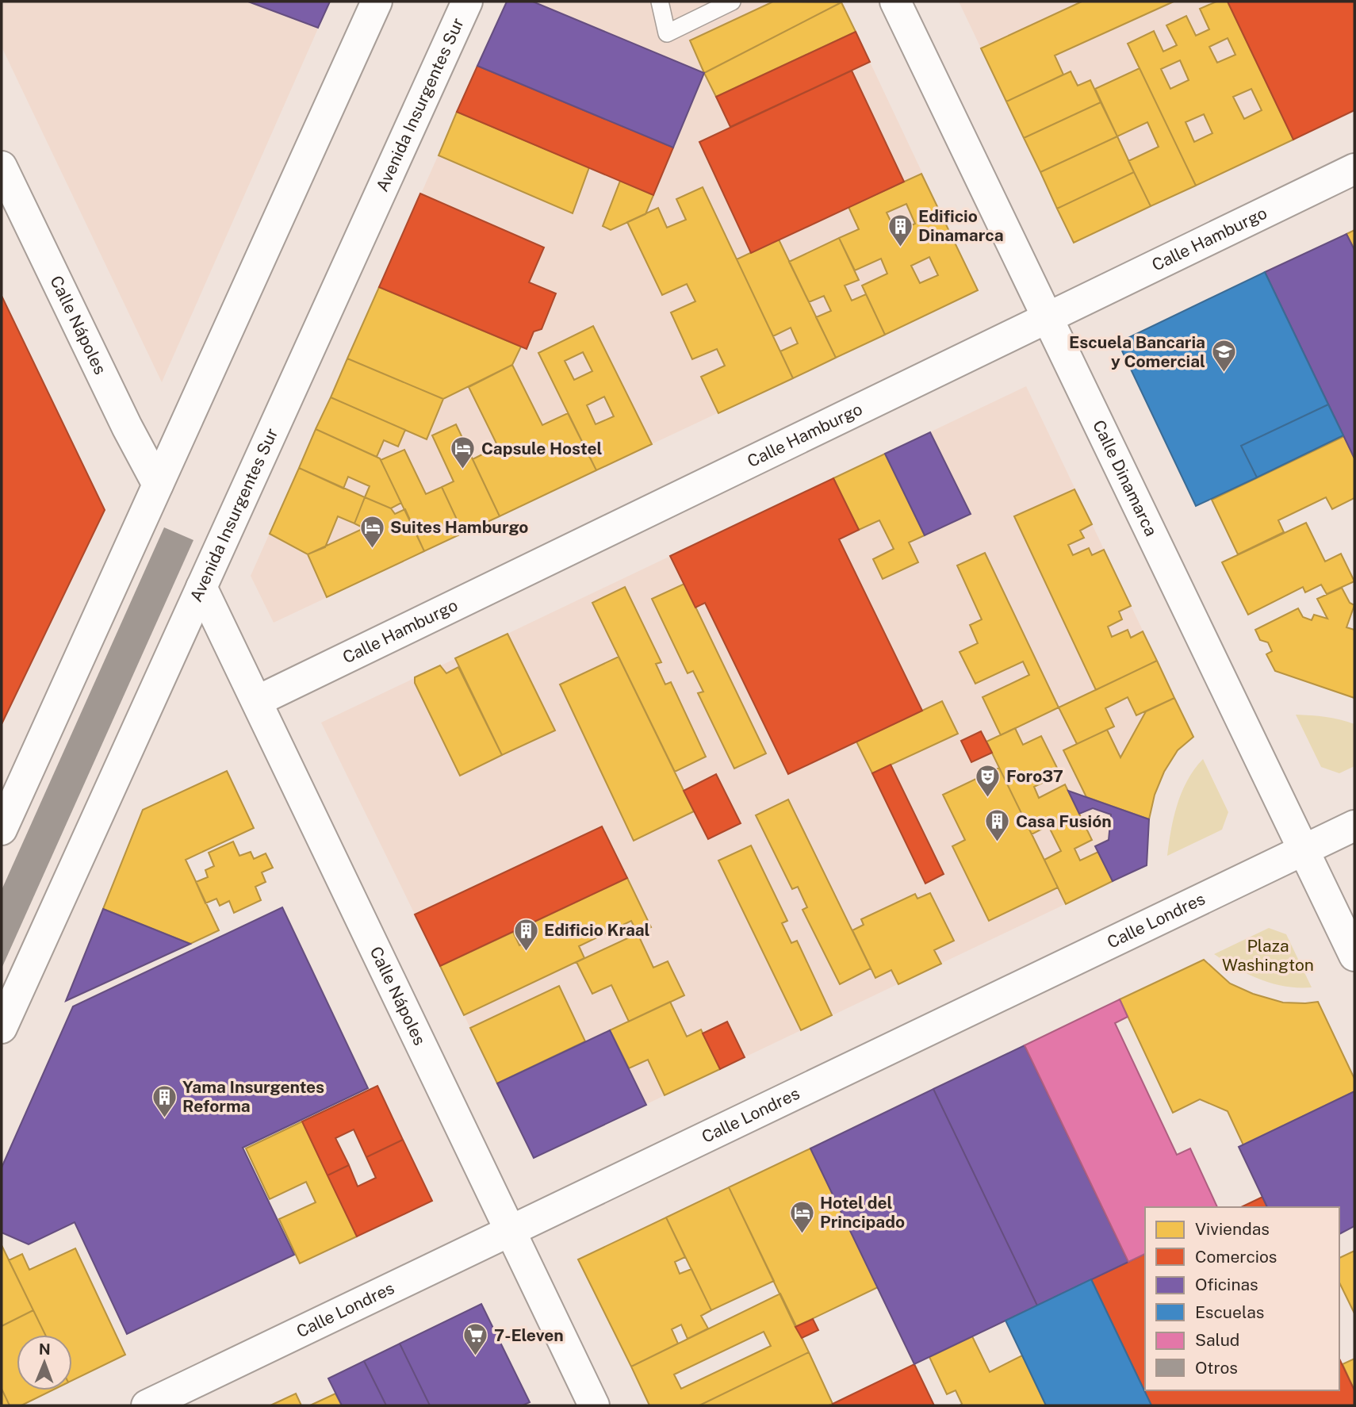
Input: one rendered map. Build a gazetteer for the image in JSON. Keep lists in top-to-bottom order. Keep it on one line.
{"streets":{"street":["Avenida Insurgentes Sur","Calle Hamburgo","Calle Nápoles","Calle Dinamarca","Calle Londres"]},"crossings":[["Avenida Insurgentes Sur","Calle Nápoles"],["Calle Hamburgo","Calle Nápoles"],["Calle Hamburgo","Calle Dinamarca"],["Calle Nápoles","Calle Londres"],["Calle Dinamarca","Calle Londres"]],"parks":["Plaza Washington"],"places":{"building":["Edificio Dinamarca","Casa Fusión","Edificio Kraal","Yama Insurgentes Reforma"],"school or university":["Escuela Bancaria y Comercial"],"hotel":["Capsule Hostel","Suites Hamburgo","Hotel del Principado"],"theatre":["Foro37"],"supermarket":["7-Eleven"]},"legend":["Viviendas","Comercios","Oficinas","Escuelas","Salud","Otros"],"north":"top"}
